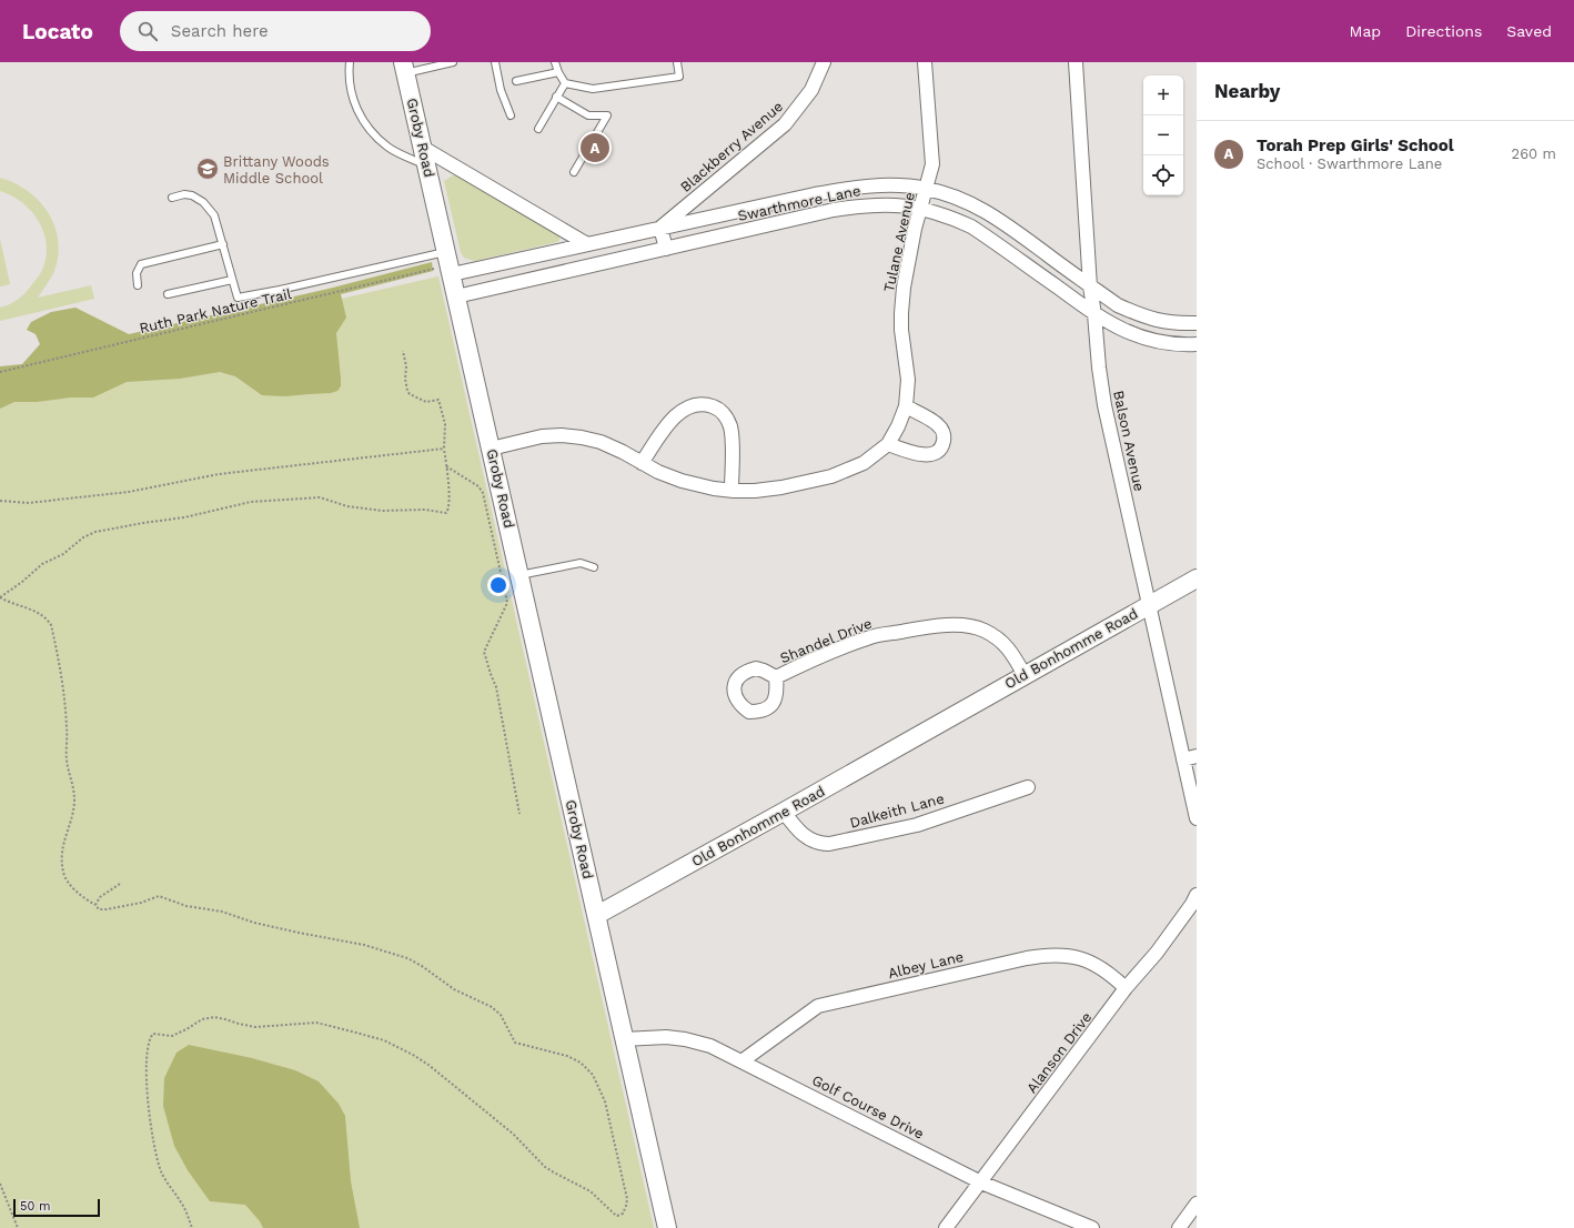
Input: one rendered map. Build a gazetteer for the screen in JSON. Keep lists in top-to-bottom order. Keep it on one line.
{"streets":{"street":["Groby Road","Blackberry Avenue","Swarthmore Lane","Tulane Avenue","Balson Avenue","Shandel Drive","Old Bonhomme Road","Dalkeith Lane","Albey Lane","Alanson Drive","Golf Course Drive"],"path":["Ruth Park Nature Trail"]},"crossings":[["Groby Road","Swarthmore Lane"],["Groby Road","Tulane Avenue"],["Groby Road","Old Bonhomme Road"],["Blackberry Avenue","Swarthmore Lane"],["Swarthmore Lane","Tulane Avenue"],["Swarthmore Lane","Balson Avenue"],["Balson Avenue","Old Bonhomme Road"],["Shandel Drive","Old Bonhomme Road"],["Old Bonhomme Road","Dalkeith Lane"],["Albey Lane","Alanson Drive"],["Albey Lane","Golf Course Drive"],["Alanson Drive","Golf Course Drive"]],"places":{"school or university":["Brittany Woods Middle School"]},"scale_bar":"50 m","page":{"header":"Locato","search":"Search here","nav":["Map","Directions","Saved"],"heading":"Nearby","map_buttons":["+","−"],"list":[{"mark":"A","name":"Torah Prep Girls' School","note":"School · Swarthmore Lane","value":"260 m"}],"pins":"A","scale":"50 m"}}
